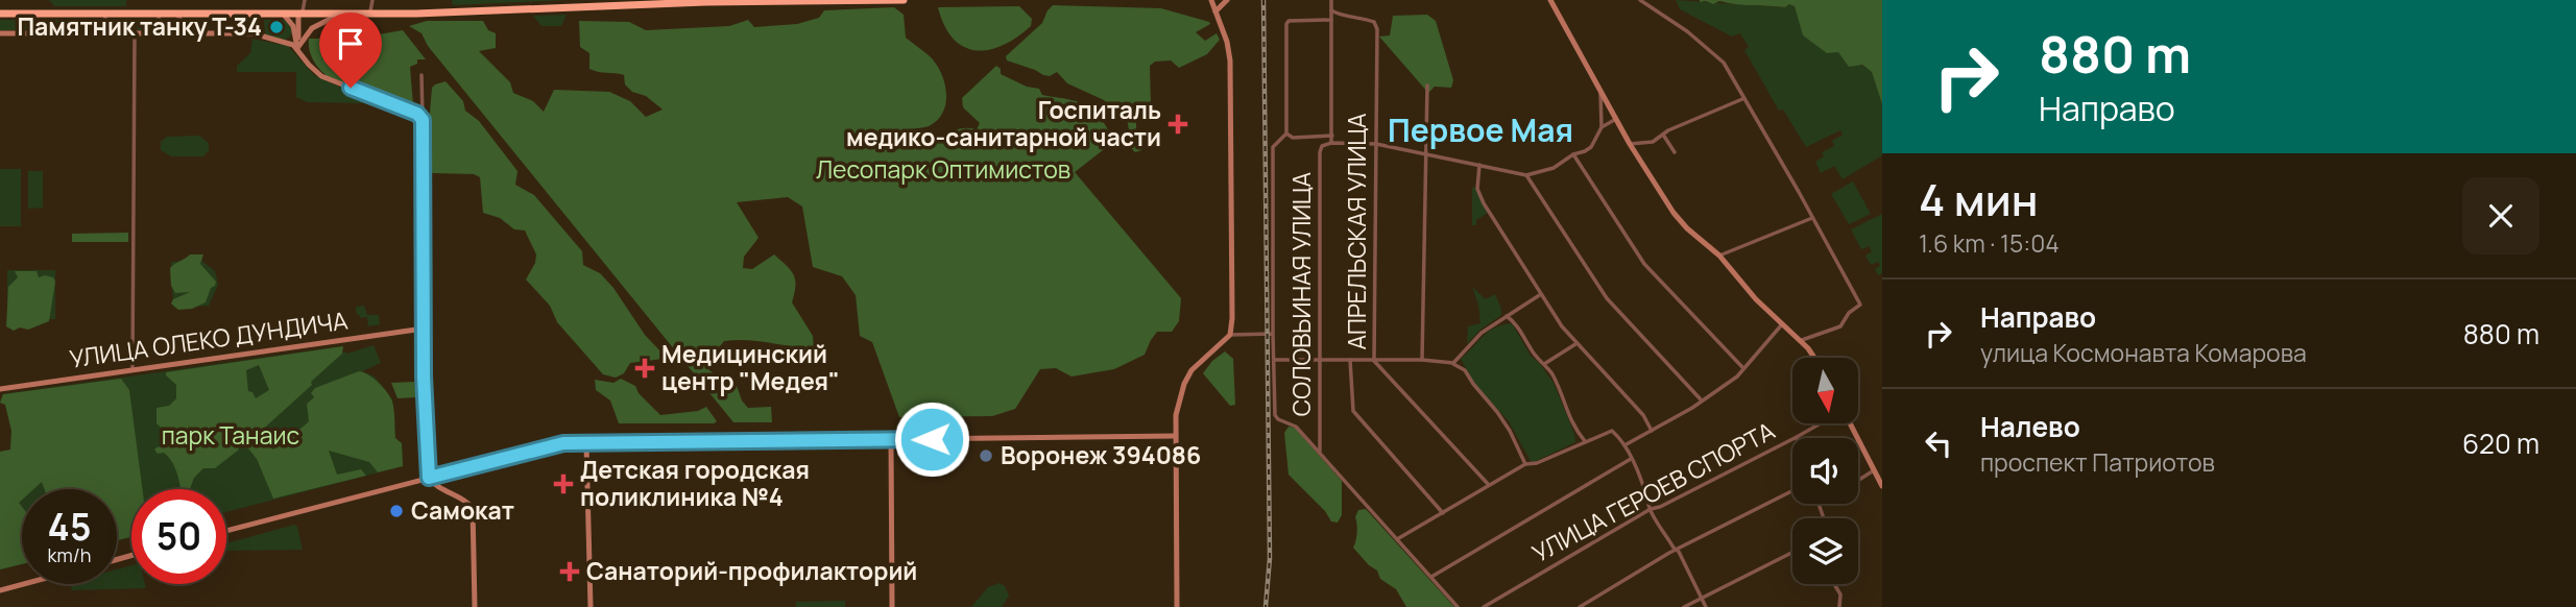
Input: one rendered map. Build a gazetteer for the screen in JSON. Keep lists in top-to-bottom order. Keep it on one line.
{"streets":{"street":["АПРЕЛЬСКАЯ УЛИЦА","СОЛОВЬИНАЯ УЛИЦА","УЛИЦА ОЛЕКО ДУНДИЧА","УЛИЦА ГЕРОЕВ СПОРТА"]},"districts":["Первое Мая"],"parks":["Лесопарк Оптимистов","парк Танаис"],"places":{"other":["Памятник танку Т-34","Воронеж 394086","Самокат"],"health":["Госпиталь медико-санитарной части","Медицинский центр \"Медея\"","Детская городская поликлиника №4","Cанаторий-профилакторий"]},"north":"bottom","page":{"turn":["880 m","Направо"],"heading":["4 мин","1.6 km · 15:04"],"list":[{"name":"Направо","note":"улица Космонавта Комарова","value":"880 m"},{"name":"Налево","note":"проспект Патриотов","value":"620 m"}],"speed":"45 km/h","limit":"50"}}
